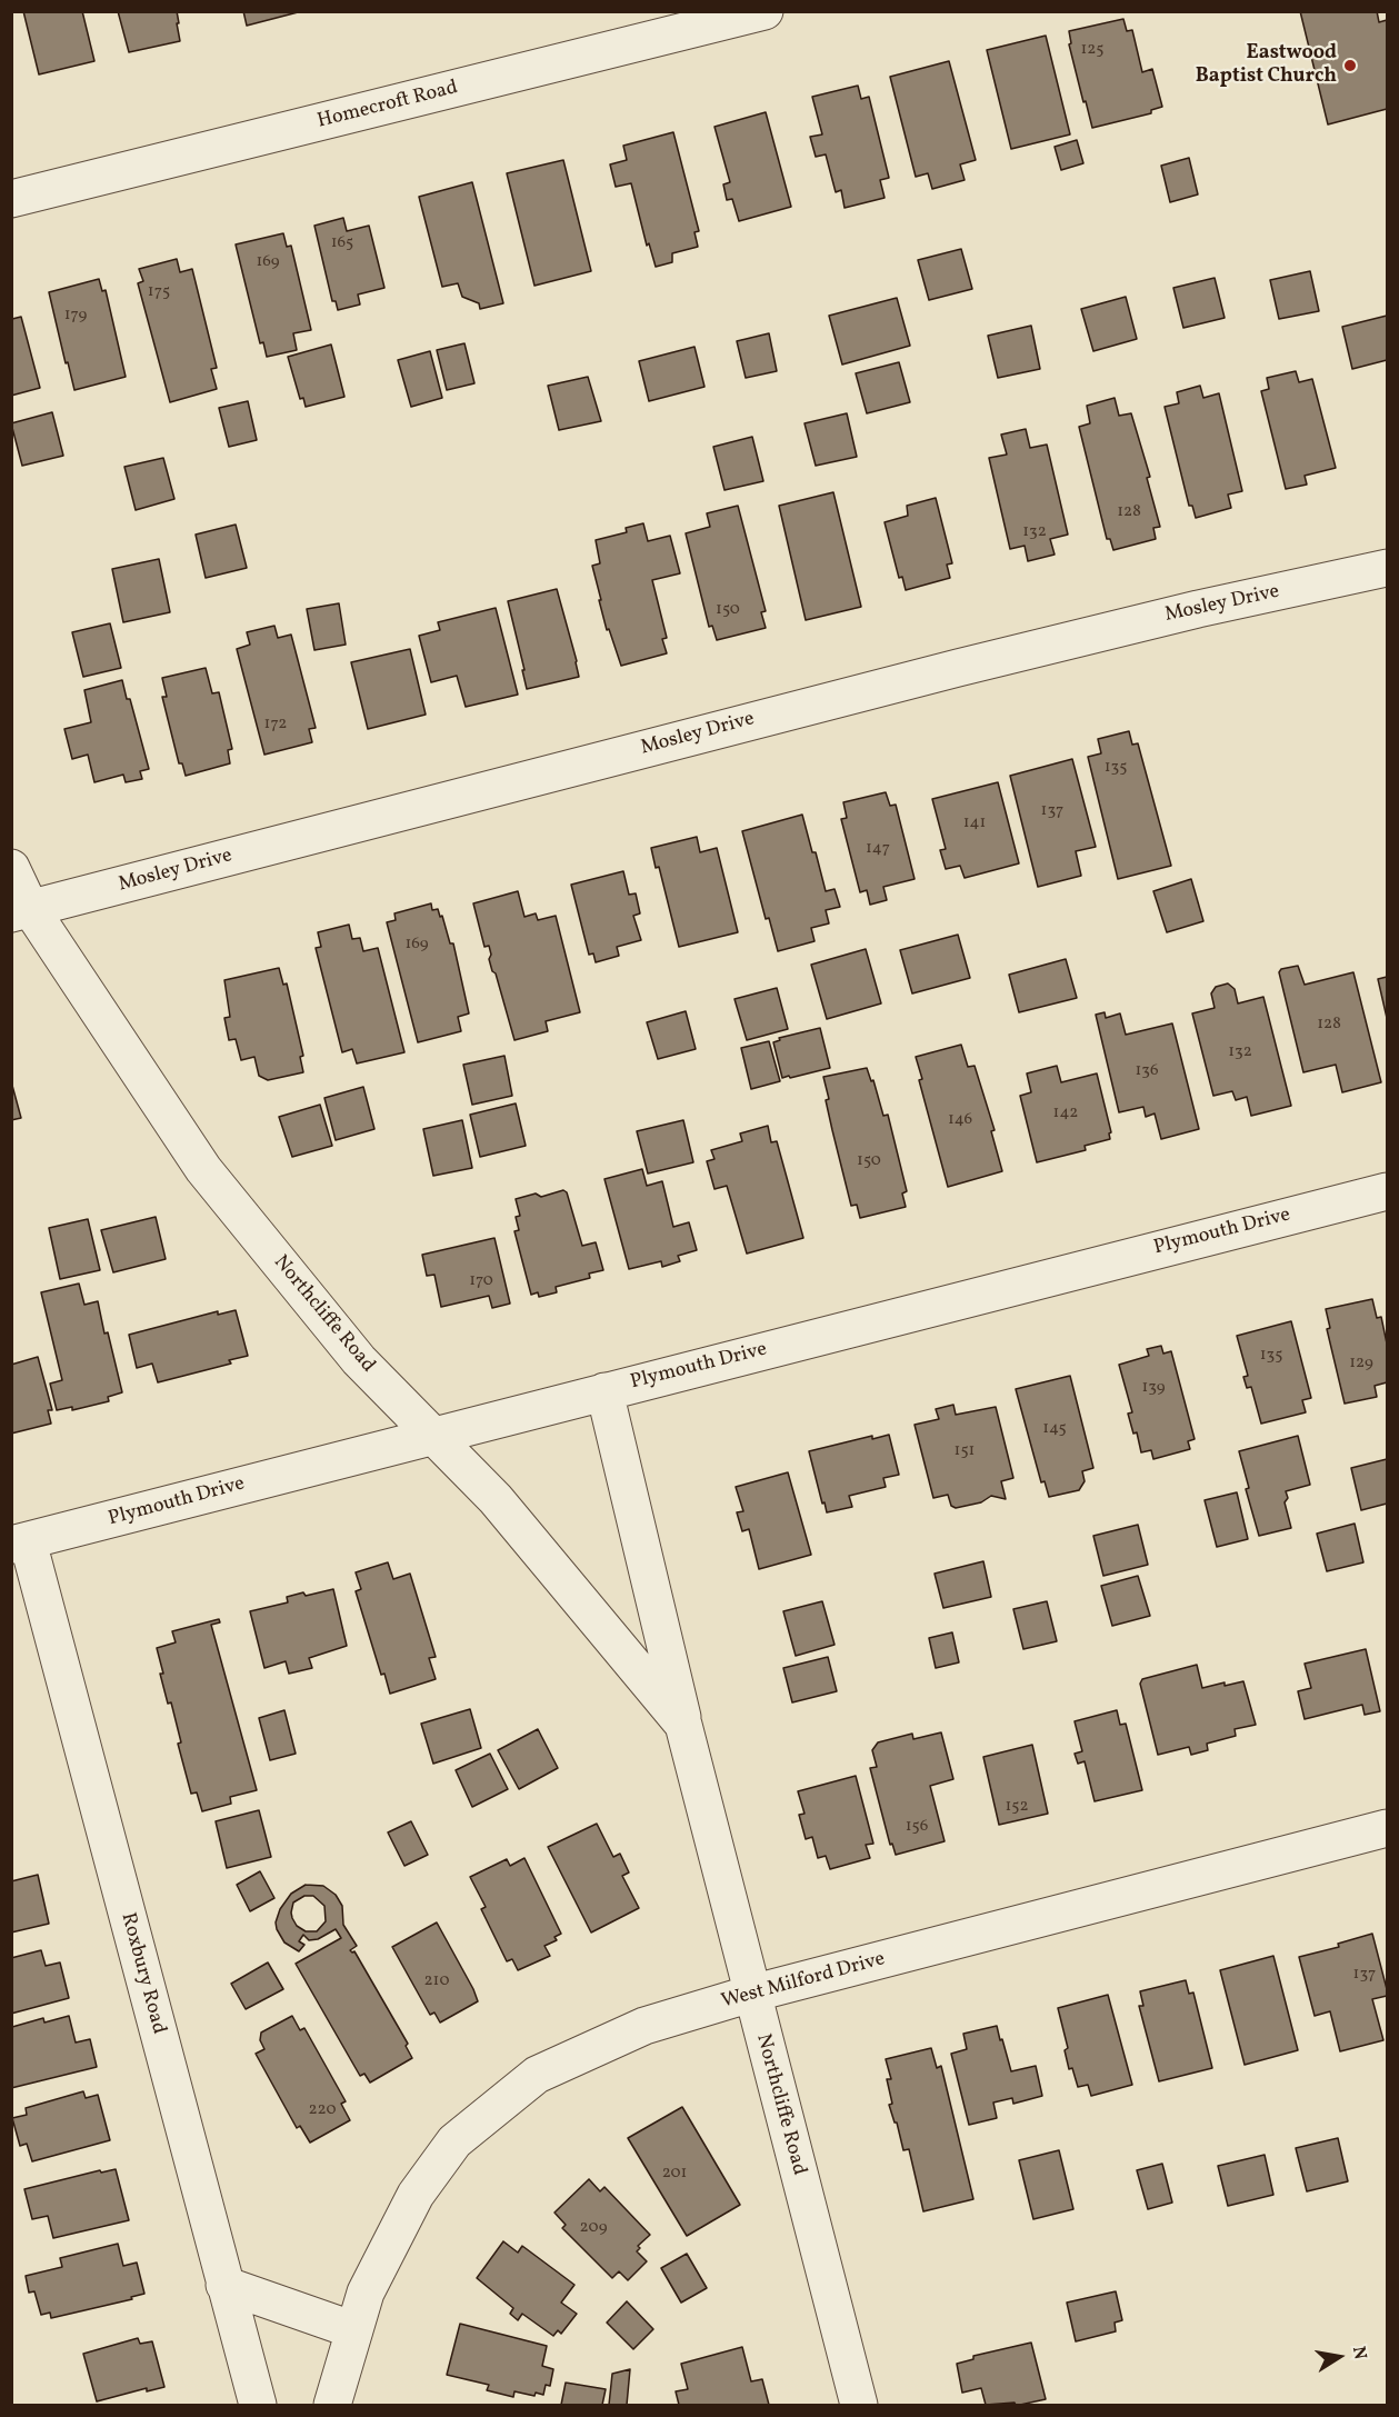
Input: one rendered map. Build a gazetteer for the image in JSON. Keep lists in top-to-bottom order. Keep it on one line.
{"streets":{"street":["Homecroft Road","Mosley Drive","Plymouth Drive","Northcliffe Road","Roxbury Road","West Milford Drive"]},"crossings":[["Mosley Drive","Northcliffe Road"],["Plymouth Drive","Northcliffe Road"],["Plymouth Drive","Roxbury Road"],["Northcliffe Road","West Milford Drive"]],"places":["Eastwood Baptist Church"],"house_numbers":["125","165","169","175","179","128","132","150","172","135","137","141","147","169","128","132","136","142","146","150","170","135","129","139","145","151","152","156","137","210","220","201","209"],"north":"right"}
